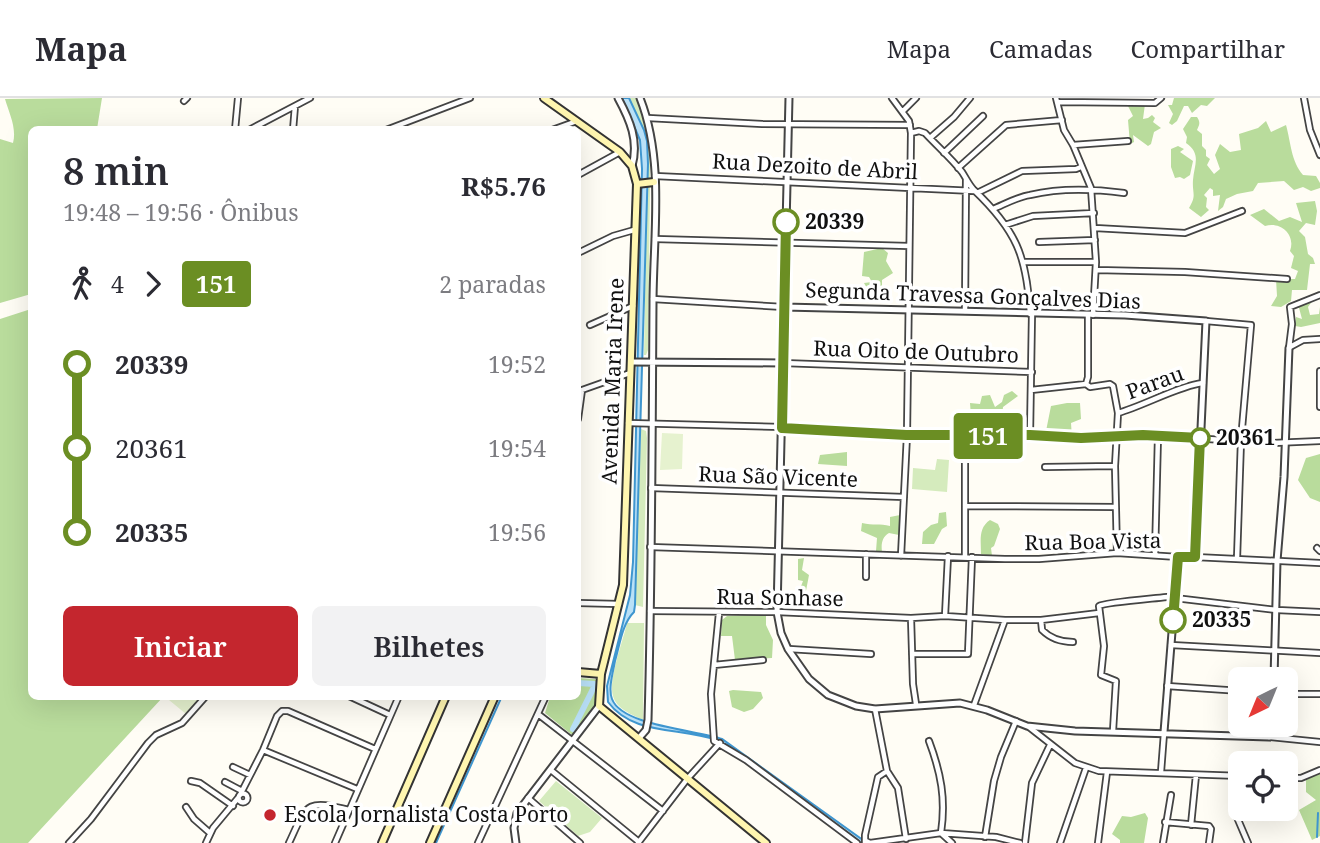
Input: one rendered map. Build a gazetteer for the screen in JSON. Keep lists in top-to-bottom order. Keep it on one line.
{"streets":{"main road":["Avenida Maria Irene"],"street":["Rua Dezoito de Abril","Segunda Travessa Gonçalves Dias","Rua Oito de Outubro","Parau","Rua São Vicente","Rua Boa Vista","Rua Sonhase"]},"crossings":[["Rua Oito de Outubro","Avenida Maria Irene"]],"places":["20339","20361","20335","Escola Jornalista Costa Porto"],"lines":["bus line 151"],"north":"bottom left","page":{"header":"Mapa","nav":["Mapa","Camadas","Compartilhar"],"on_map":"151","heading":["8 min","19:48 – 19:56 · Ônibus","R$5.76"],"legs":["4","151","2 paradas"],"list":[{"name":"20339","value":"19:52"},{"name":"20361","value":"19:54"},{"name":"20335","value":"19:56"}],"buttons":["Iniciar","Bilhetes"]}}
